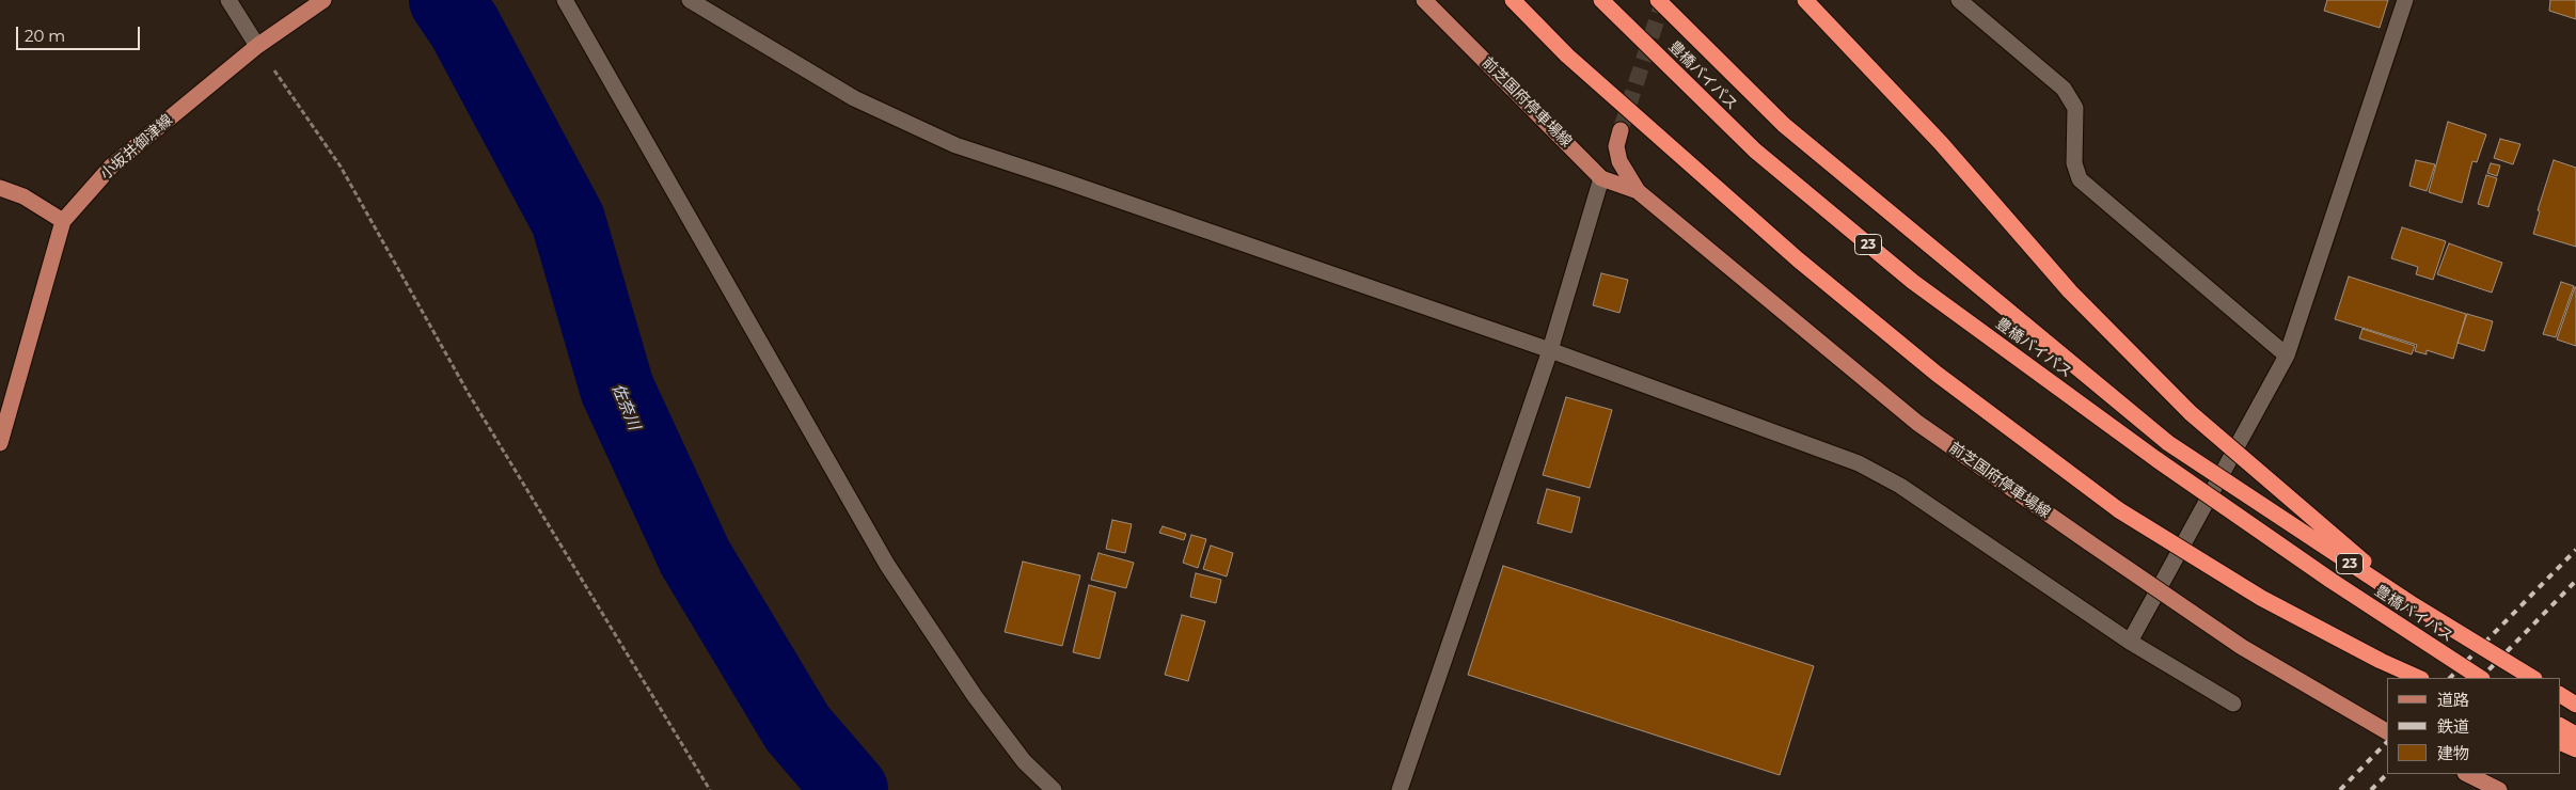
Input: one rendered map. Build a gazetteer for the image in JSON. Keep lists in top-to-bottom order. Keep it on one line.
{"streets":{"highway":["豊橋バイパス","23"],"main road":["前芝国府停車場線","小坂井御津線"]},"water":["佐奈川"],"legend":["道路","鉄道","建物"],"scale_bar":"20 m"}
